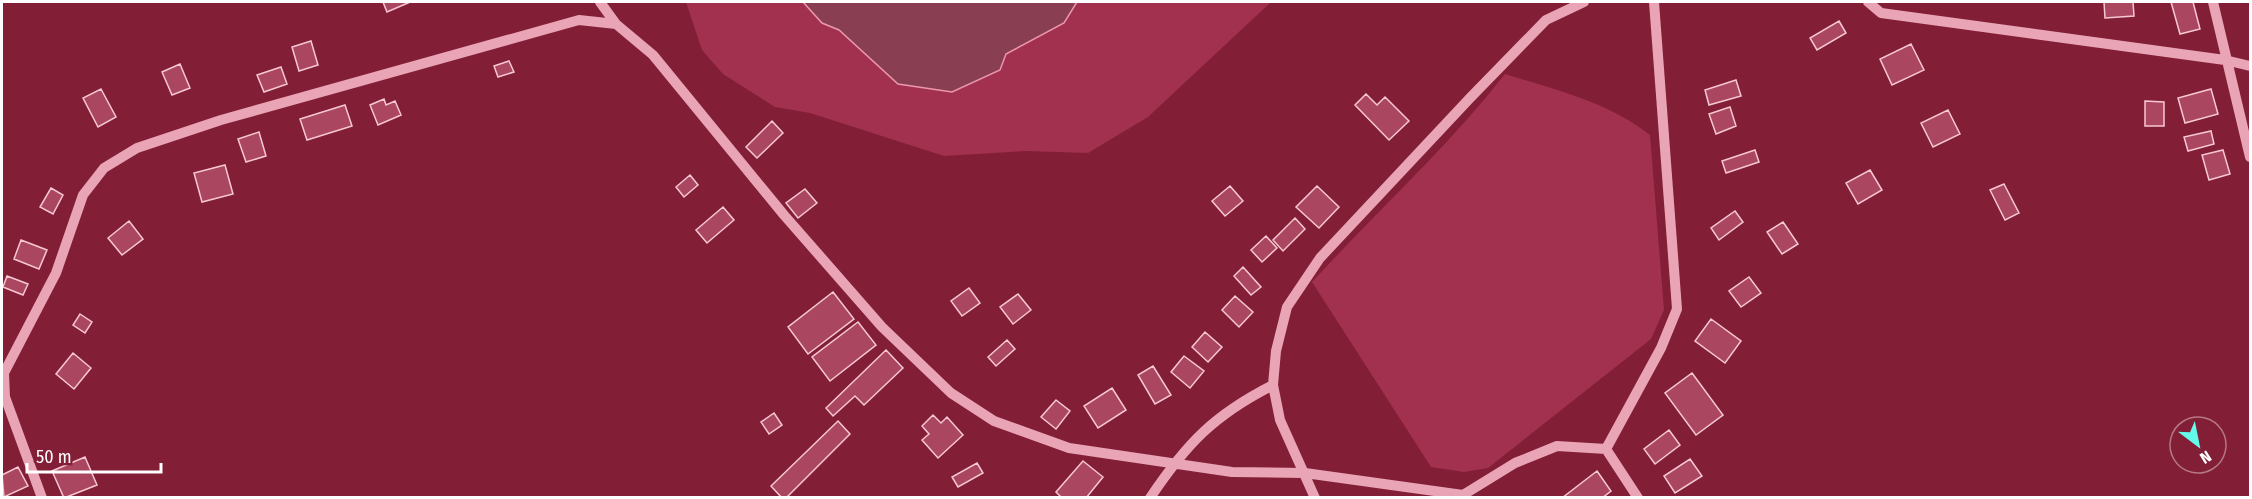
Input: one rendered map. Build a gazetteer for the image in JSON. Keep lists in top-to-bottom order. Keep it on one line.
{"scale_bar":"50 m","north":"bottom right"}
